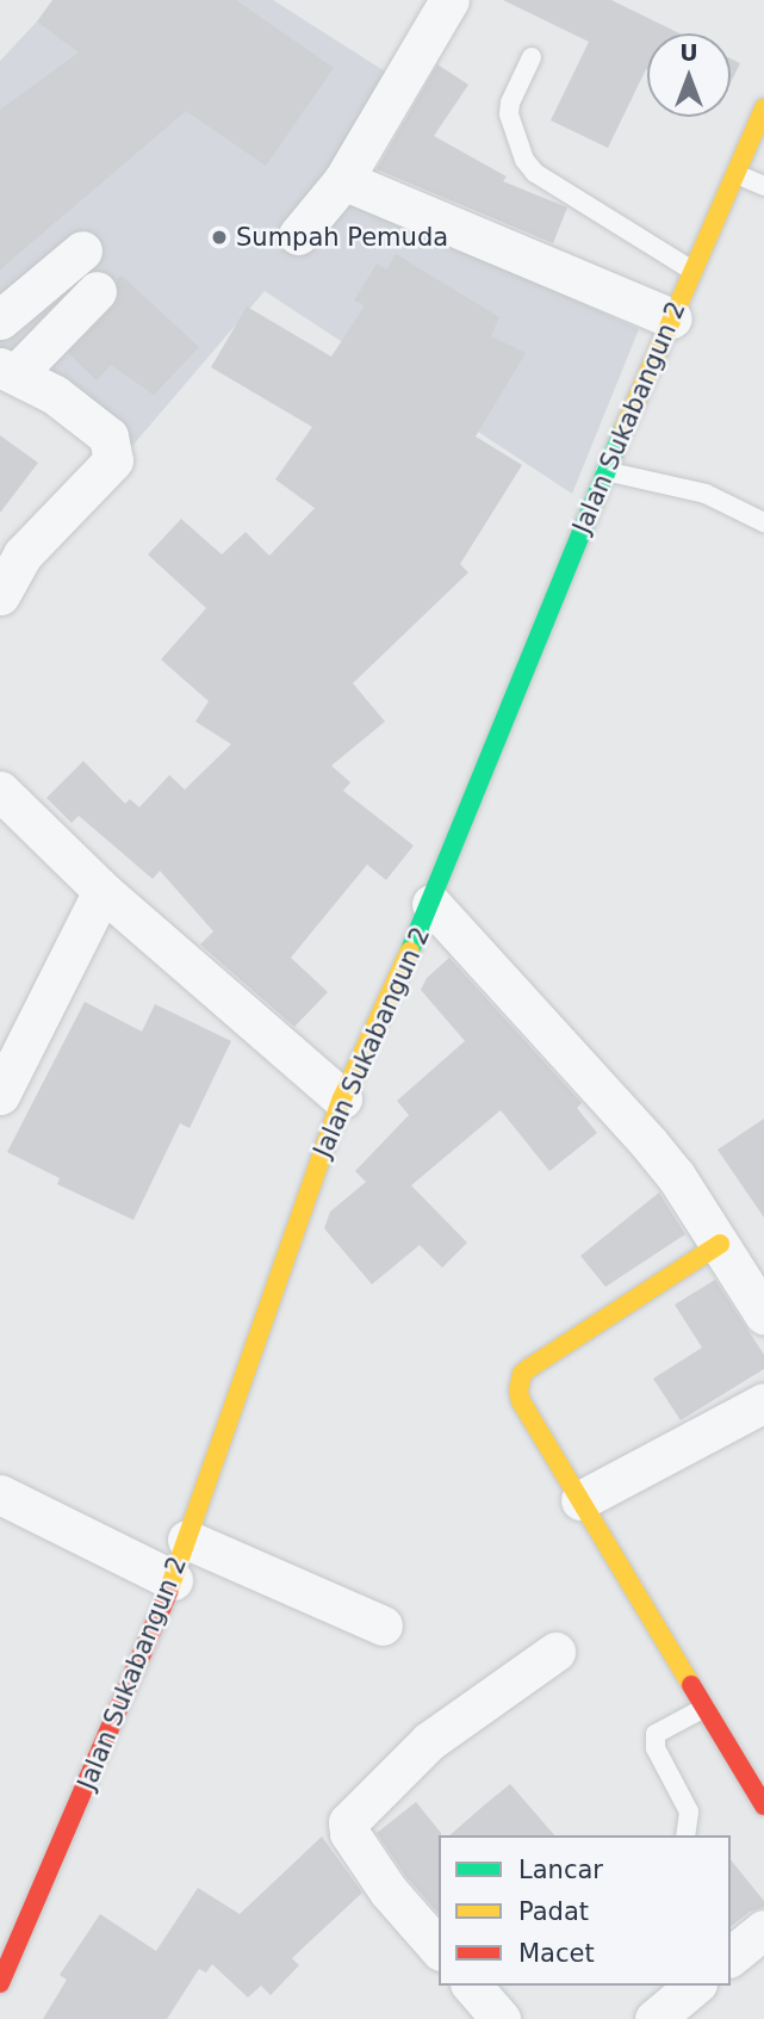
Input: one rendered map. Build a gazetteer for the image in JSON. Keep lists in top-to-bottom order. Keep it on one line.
{"streets":{"street":["Jalan Sukabangun 2"]},"places":["Sumpah Pemuda"],"legend":["Lancar","Padat","Macet"],"north":"top"}
